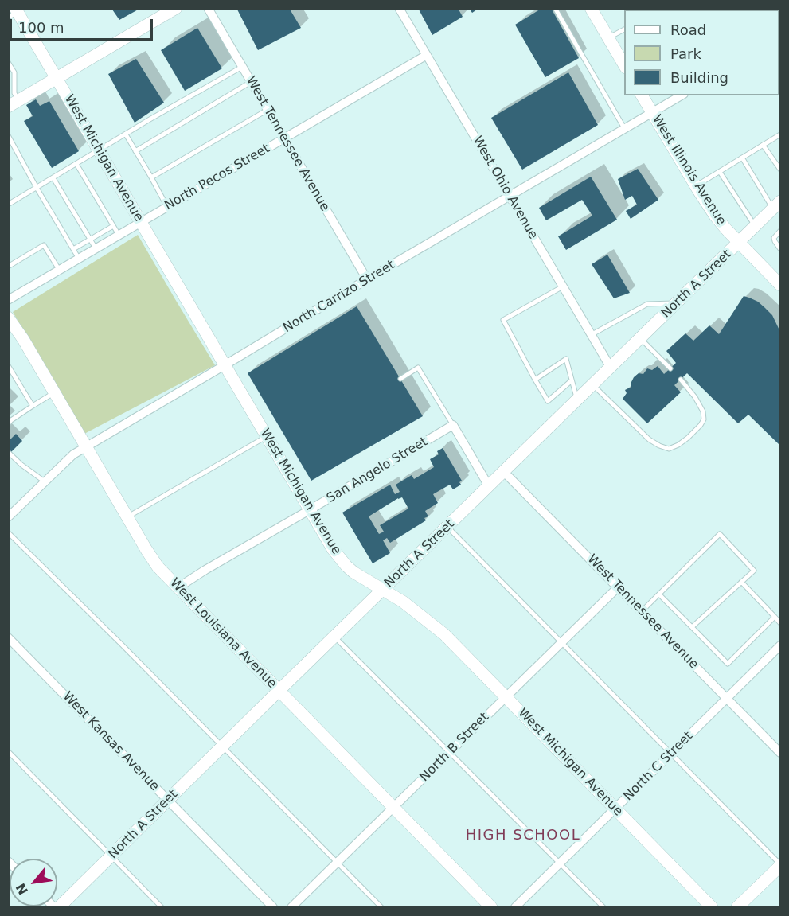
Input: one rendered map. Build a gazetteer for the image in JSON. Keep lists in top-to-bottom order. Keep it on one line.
{"streets":{"street":["West Tennessee Avenue","West Michigan Avenue","West Illinois Avenue","North Pecos Street","West Ohio Avenue","North A Street","North Carrizo Street","San Angelo Street","West Louisiana Avenue","West Kansas Avenue","North B Street","North C Street"]},"crossings":[["West Tennessee Avenue","North Pecos Street"],["West Tennessee Avenue","North A Street"],["West Tennessee Avenue","North Carrizo Street"],["West Tennessee Avenue","North B Street"],["West Tennessee Avenue","North C Street"],["West Michigan Avenue","North Pecos Street"],["West Michigan Avenue","North A Street"],["West Michigan Avenue","North Carrizo Street"],["West Michigan Avenue","San Angelo Street"],["West Michigan Avenue","North B Street"],["West Michigan Avenue","North C Street"],["West Illinois Avenue","North A Street"],["West Illinois Avenue","North Carrizo Street"],["North Pecos Street","West Ohio Avenue"],["West Ohio Avenue","North A Street"],["West Ohio Avenue","North Carrizo Street"],["North A Street","West Louisiana Avenue"],["North A Street","West Kansas Avenue"],["North Carrizo Street","West Louisiana Avenue"],["San Angelo Street","West Louisiana Avenue"],["West Louisiana Avenue","North B Street"]],"districts":["HIGH SCHOOL"],"legend":["Road","Park","Building"],"scale_bar":"100 m","north":"bottom left"}
